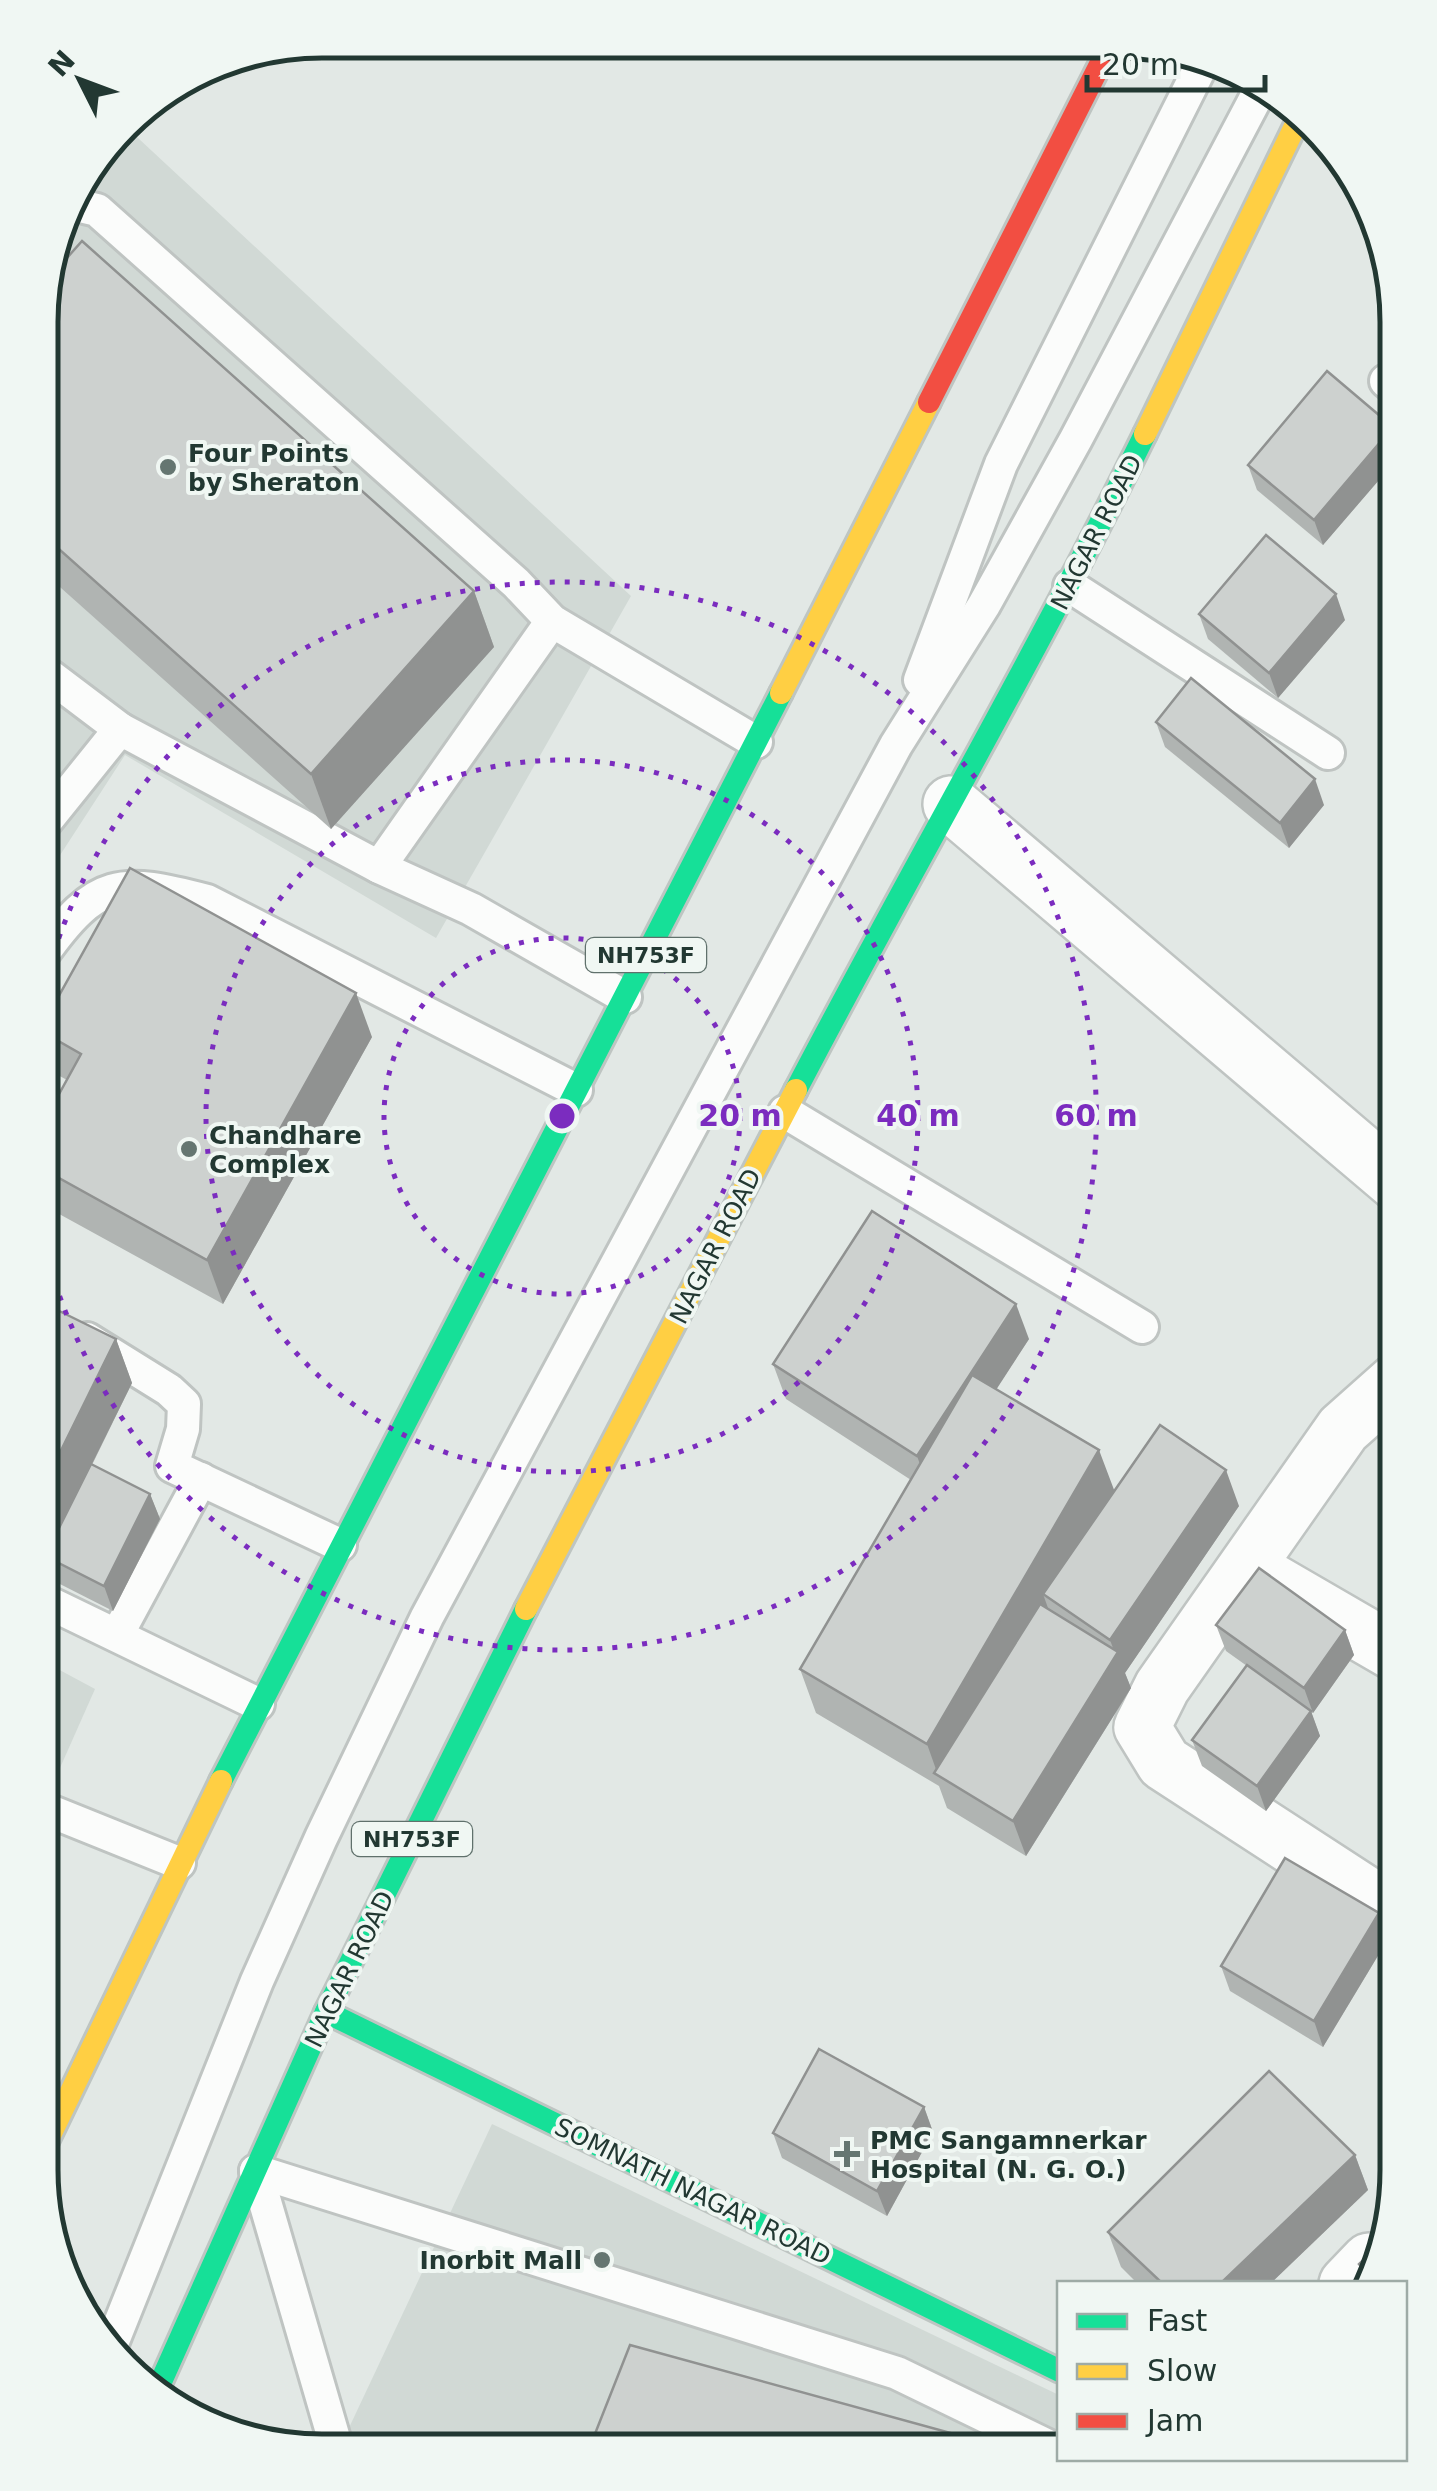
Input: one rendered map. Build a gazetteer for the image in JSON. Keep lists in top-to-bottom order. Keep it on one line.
{"streets":{"main road":["NAGAR ROAD","NH753F","SOMNATH NAGAR ROAD"]},"crossings":[["NAGAR ROAD","SOMNATH NAGAR ROAD"]],"places":{"other":["Four Points by Sheraton","Chandhare Complex","Inorbit Mall"],"health":["PMC Sangamnerkar Hospital (N. G. O.)"]},"legend":["Fast","Slow","Jam"],"scale_bar":"20 m","north":"top left","rings":["20 m","40 m","60 m"]}
